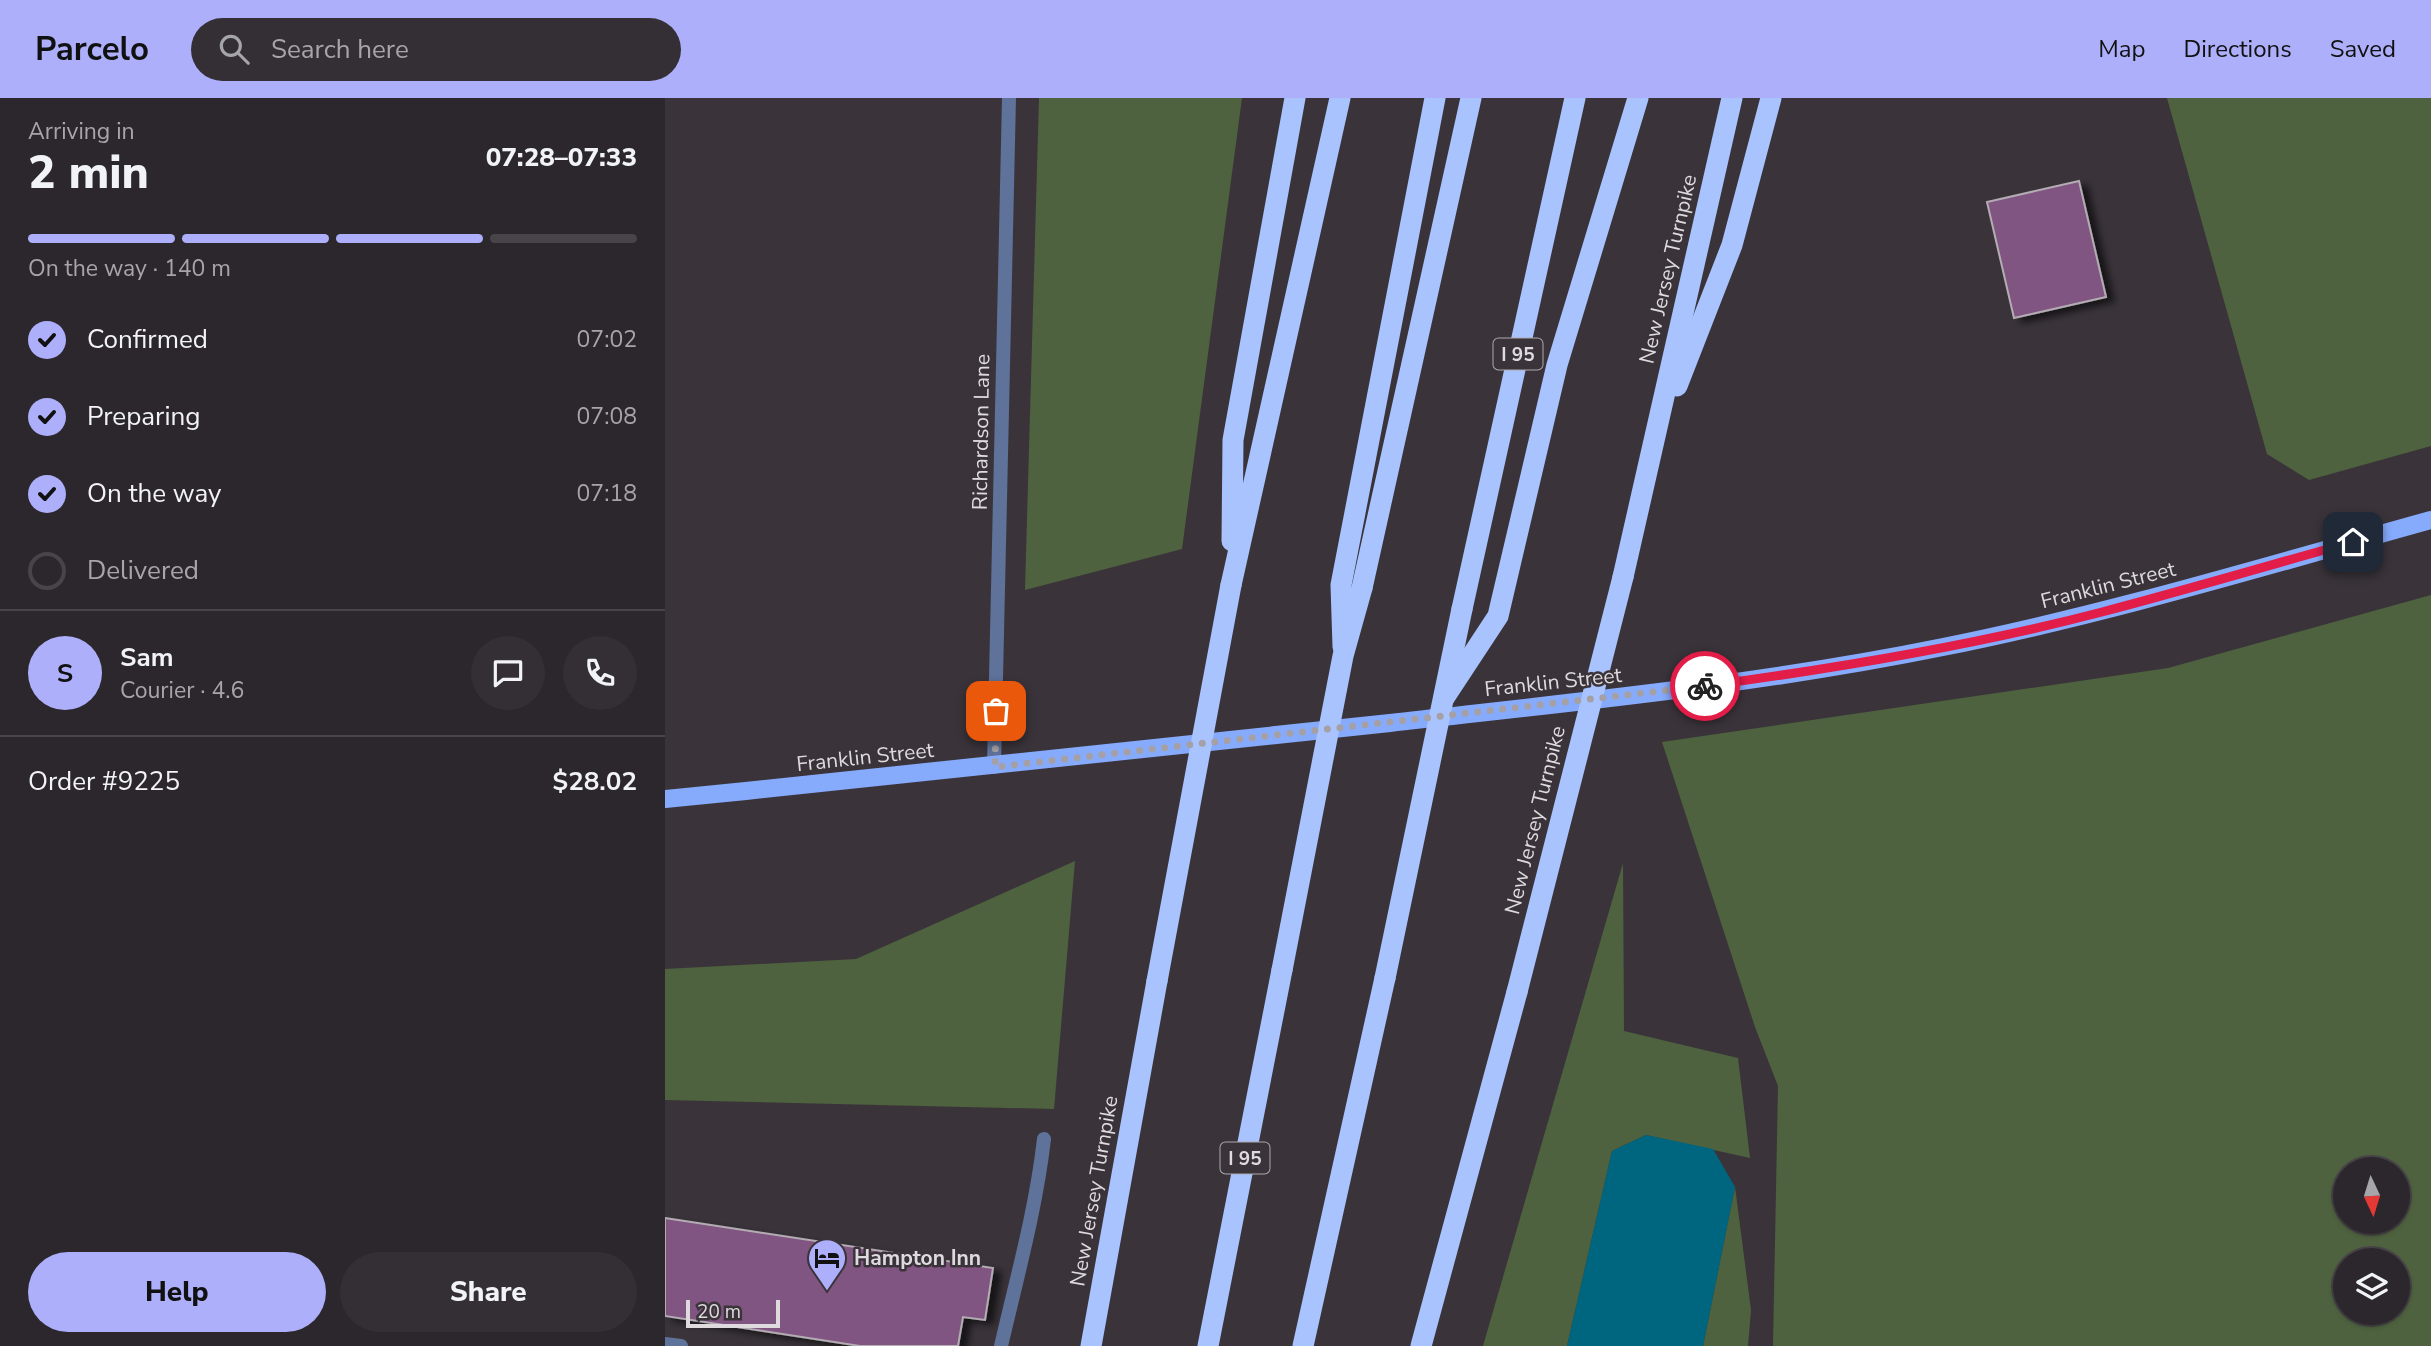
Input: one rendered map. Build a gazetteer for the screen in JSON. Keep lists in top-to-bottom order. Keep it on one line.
{"streets":{"highway":["New Jersey Turnpike","I 95"],"main road":["Franklin Street"],"street":["Richardson Lane"]},"crossings":[["Richardson Lane","Franklin Street"]],"places":{"hotel":["Hampton Inn"]},"scale_bar":"20 m","north":"bottom","page":{"header":"Parcelo","search":"Search here","nav":["Map","Directions","Saved"],"heading":["2 min","Arriving in","07:28–07:33"],"panel":["Sam","Courier · 4.6","Order #9225","$28.02"],"bar":"On the way · 140 m","list":[["Confirmed","07:02"],["Preparing","07:08"],["On the way","07:18"],"Delivered"],"round":"S","buttons":["Help","Share"],"scale":"20 m"}}
